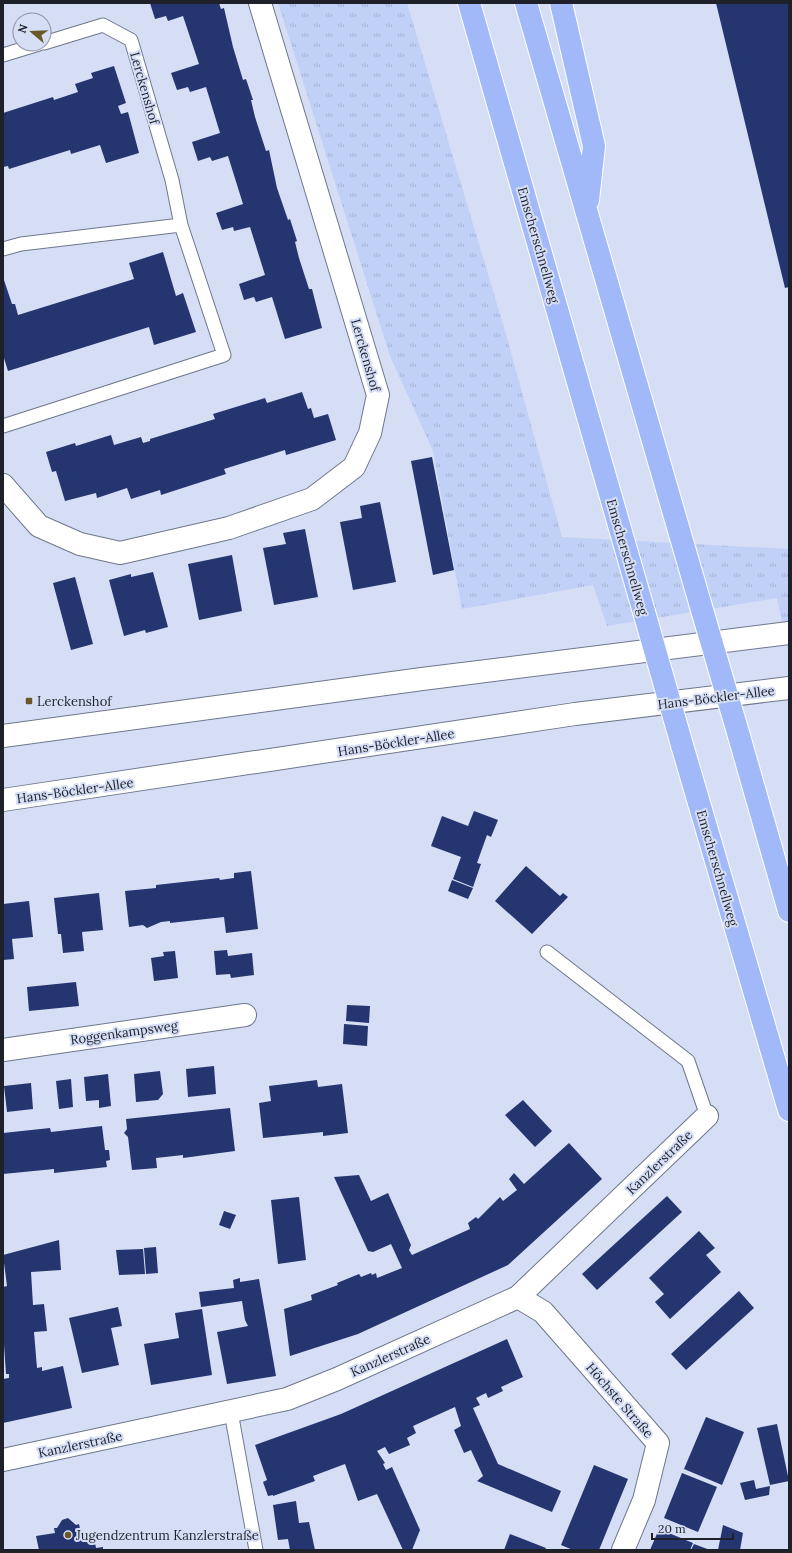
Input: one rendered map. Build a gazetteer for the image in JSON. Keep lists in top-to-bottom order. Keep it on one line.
{"streets":{"highway":["Emscherschnellweg"],"street":["Lerckenshof","Hans-Böckler-Allee","Roggenkampsweg","Kanzlerstraße","Höchste Straße"]},"crossings":[["Kanzlerstraße","Höchste Straße"]],"places":{"transit":["Lerckenshof"],"other":["Jugendzentrum Kanzlerstraße"]},"scale_bar":"20 m","north":"left"}
